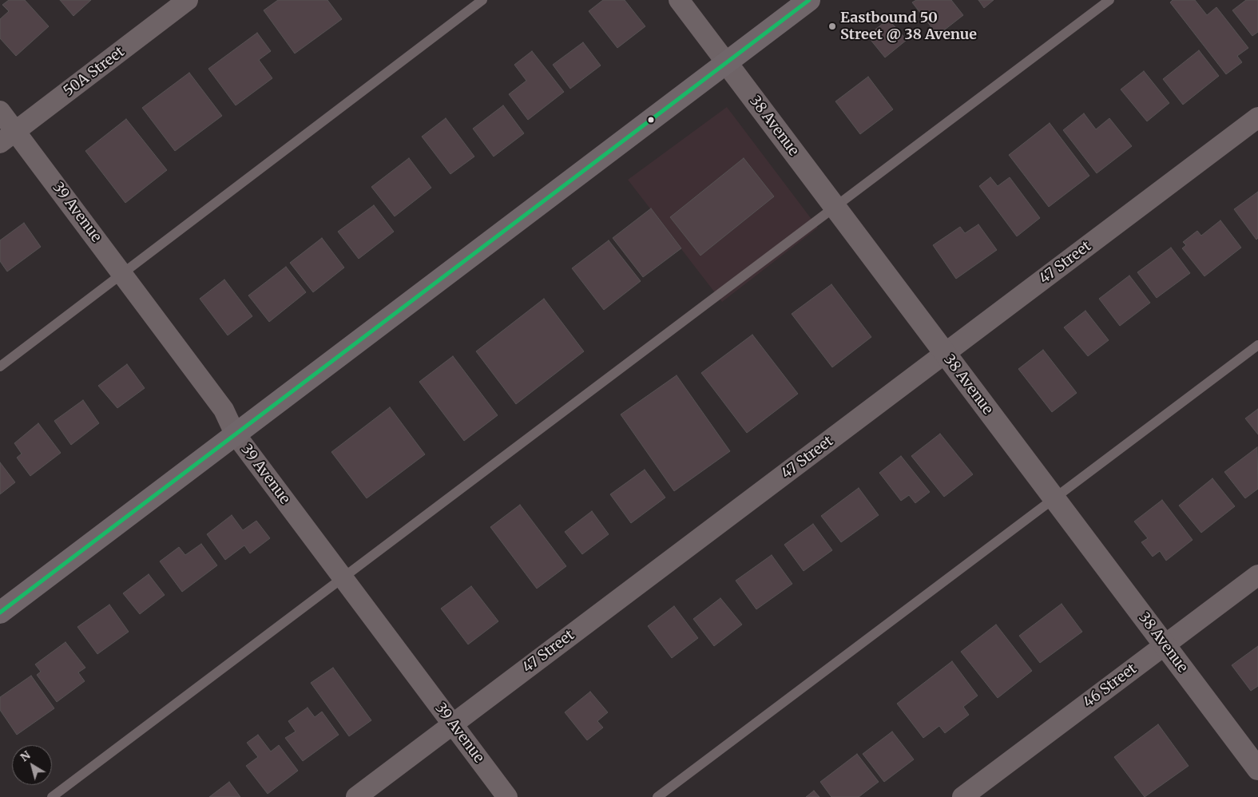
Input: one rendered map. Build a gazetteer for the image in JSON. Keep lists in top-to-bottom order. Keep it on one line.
{"streets":{"street":["50A Street","38 Avenue","39 Avenue","47 Street","46 Street"]},"crossings":[["50A Street","39 Avenue"],["38 Avenue","47 Street"],["38 Avenue","46 Street"],["39 Avenue","47 Street"]],"places":["Eastbound 50 Street @ 38 Avenue"],"north":"top left"}
